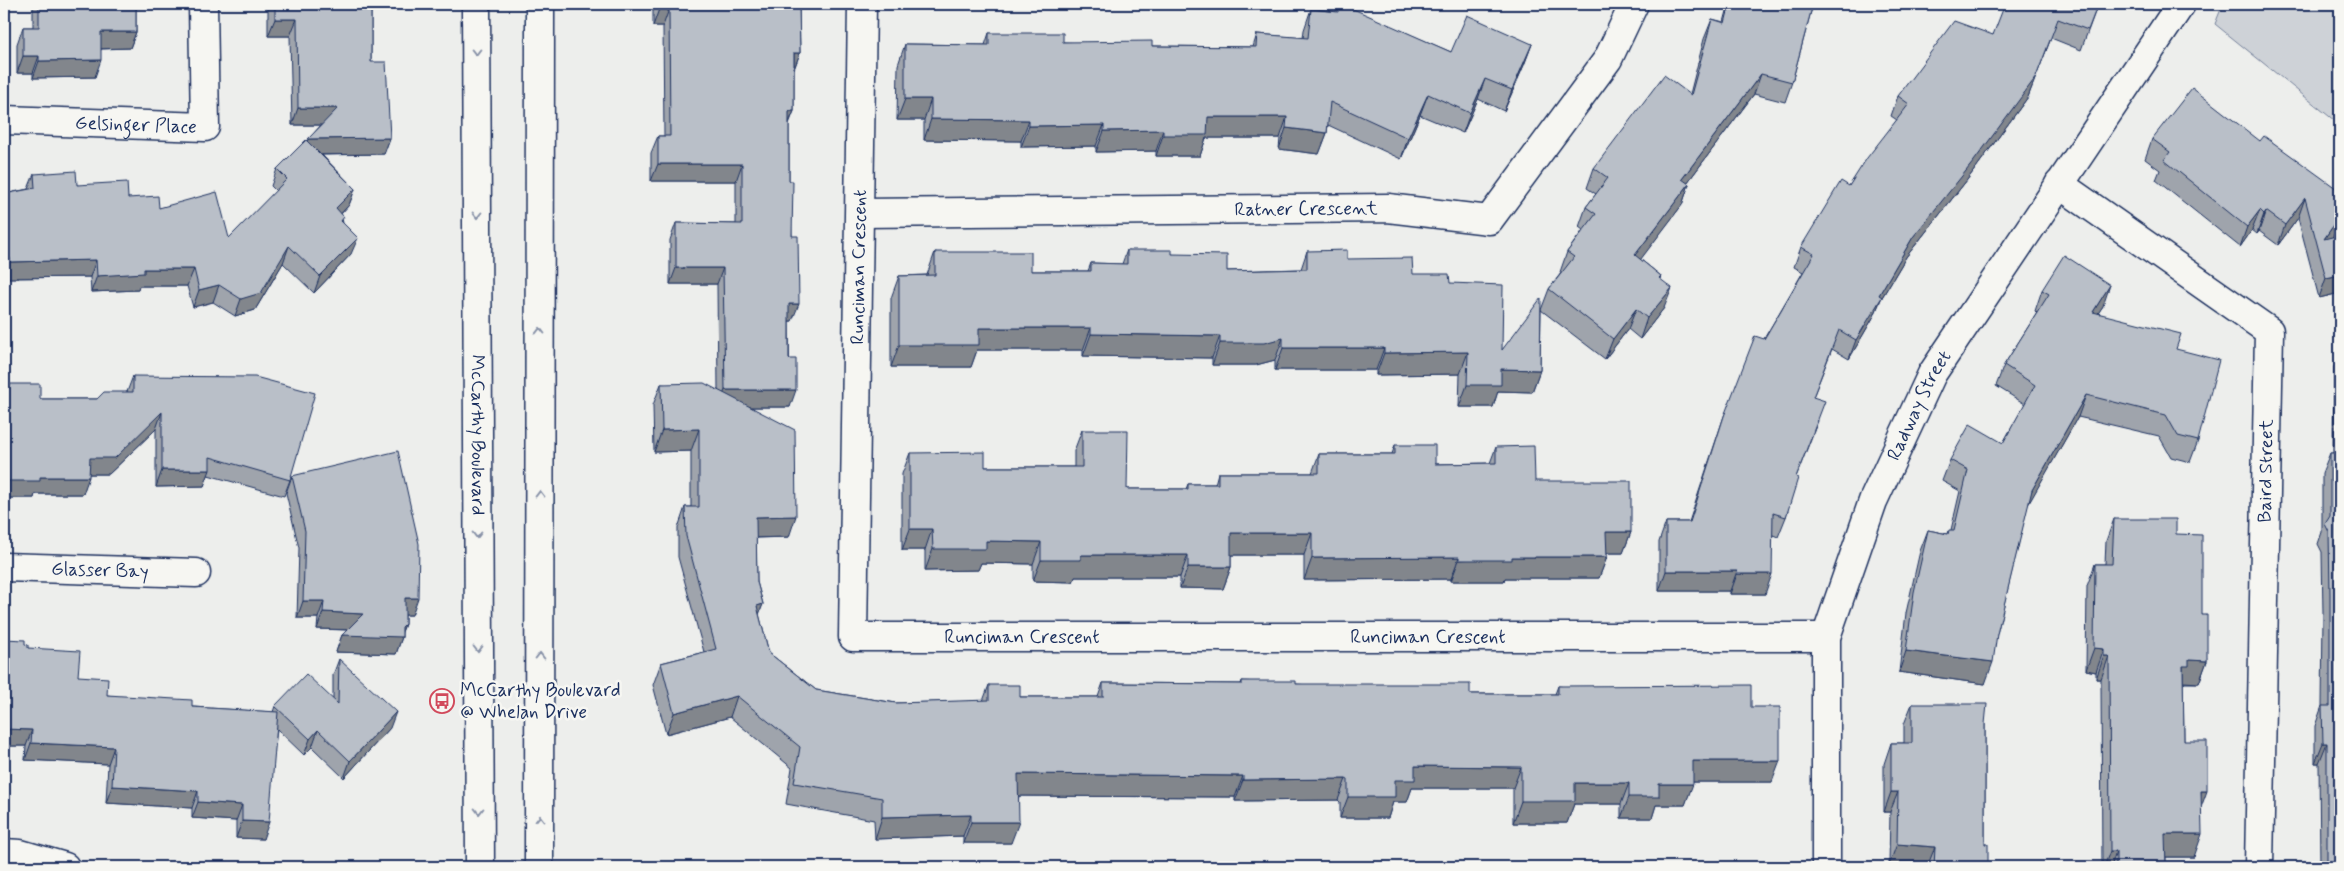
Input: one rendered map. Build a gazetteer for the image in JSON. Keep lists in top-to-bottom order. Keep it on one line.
{"streets":{"street":["Gelsinger Place","Ratner Crescent","Runciman Crescent","Radway Street","McCarthy Boulevard","Baird Street","Glasser Bay"]},"crossings":[["Ratner Crescent","Runciman Crescent"],["Runciman Crescent","Radway Street"],["Radway Street","Baird Street"]],"places":{"bus stop":["McCarthy Boulevard @ Whelan Drive"]}}
